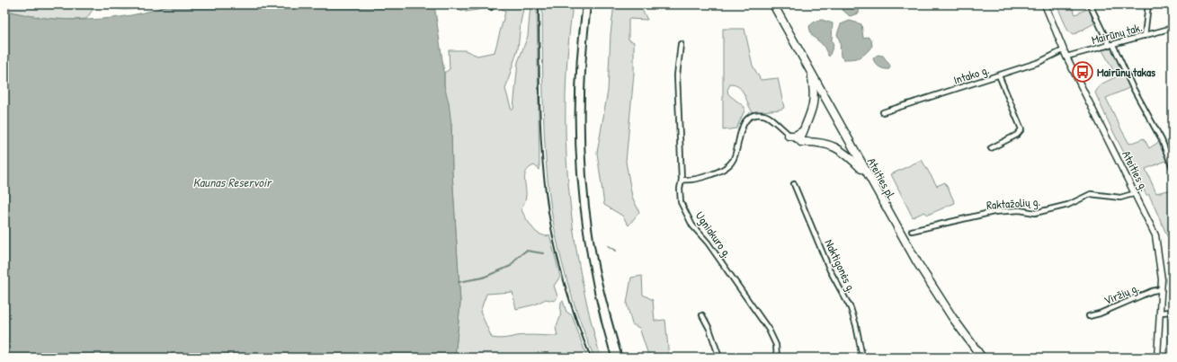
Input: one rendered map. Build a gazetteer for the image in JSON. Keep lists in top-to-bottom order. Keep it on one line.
{"streets":{"highway":["Ateities pl."],"street":["Mairūnų tak.","Intako g.","Ateities g.","Raktažolių g.","Ugniakuro g.","Naktigonės g.","Viržių g."]},"crossings":[["Mairūnų tak.","Ateities g."],["Intako g.","Ateities g."],["Ateities g.","Raktažolių g."],["Ateities g.","Viržių g."]],"water":["Kaunas Reservoir"],"places":{"bus stop":["Mairūnų takas"]}}
